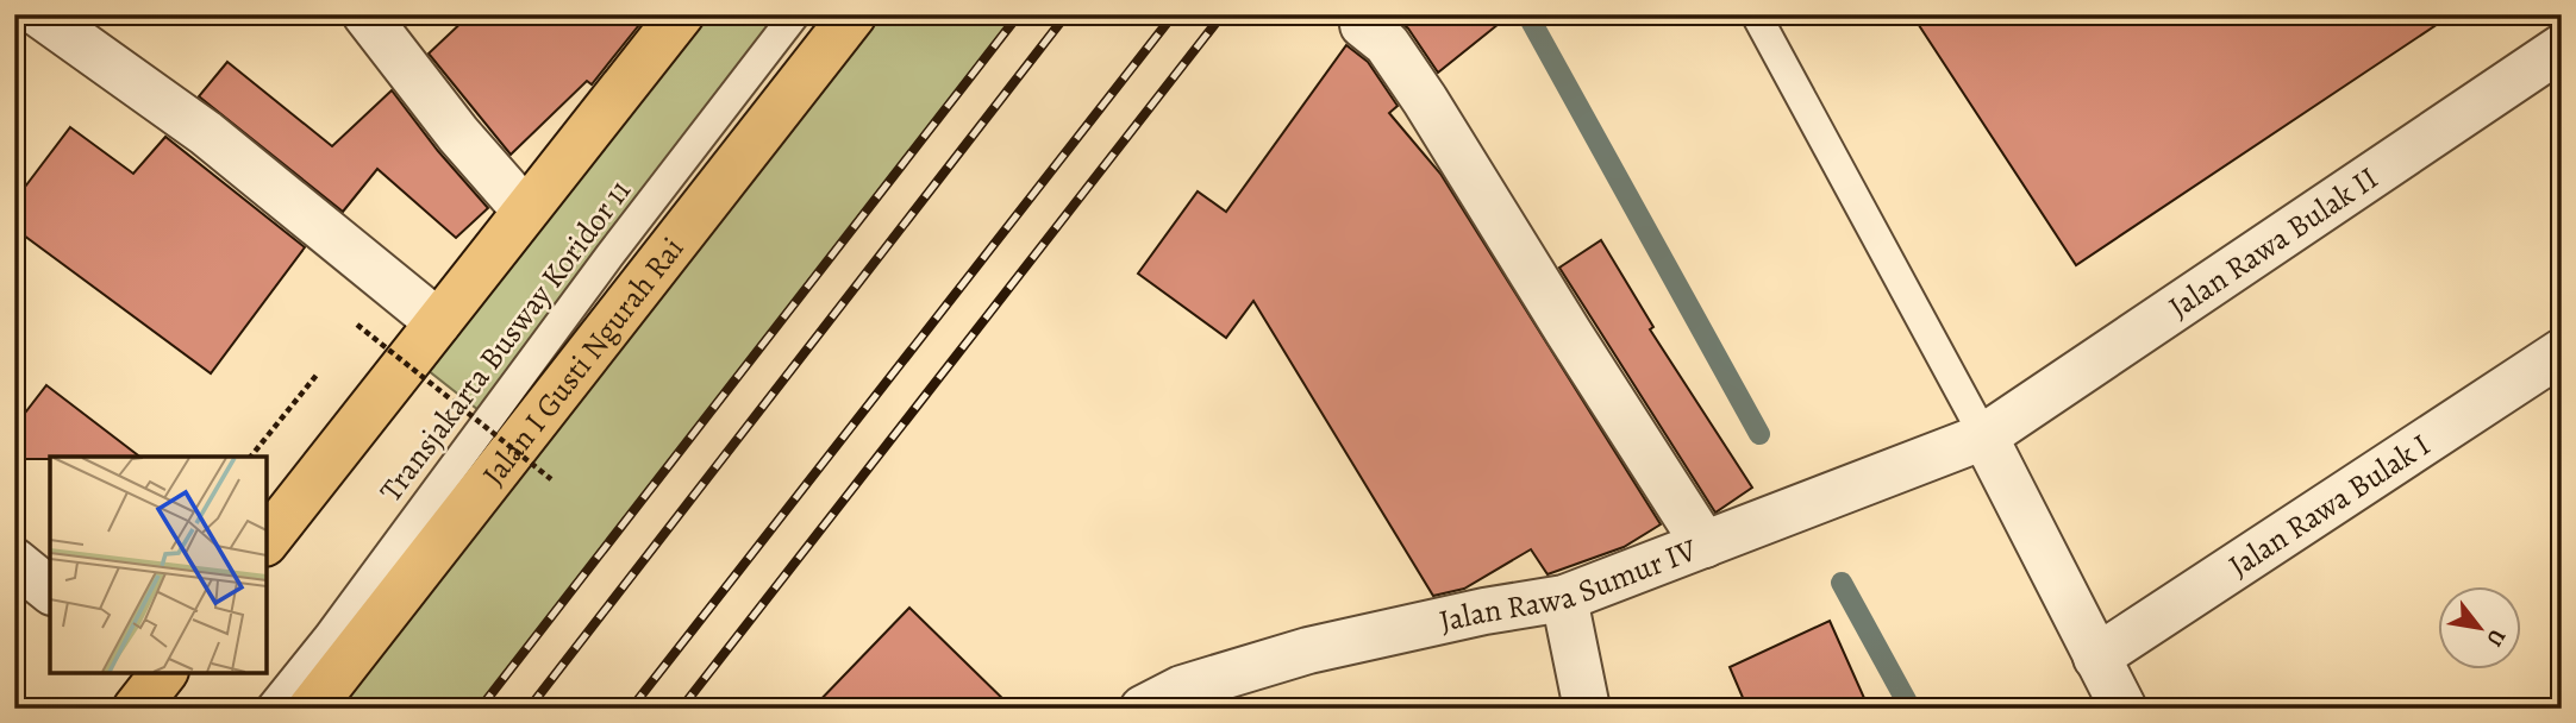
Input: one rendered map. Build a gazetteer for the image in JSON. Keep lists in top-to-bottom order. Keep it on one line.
{"streets":{"main road":["Jalan I Gusti Ngurah Rai"],"street":["Jalan Rawa Bulak II","Jalan Rawa Bulak I","Jalan Rawa Sumur IV"],"lane":["Transjakarta Busway Koridor 11"]},"crossings":[["Jalan Rawa Bulak II","Jalan Rawa Sumur IV"]],"north":"bottom right"}
